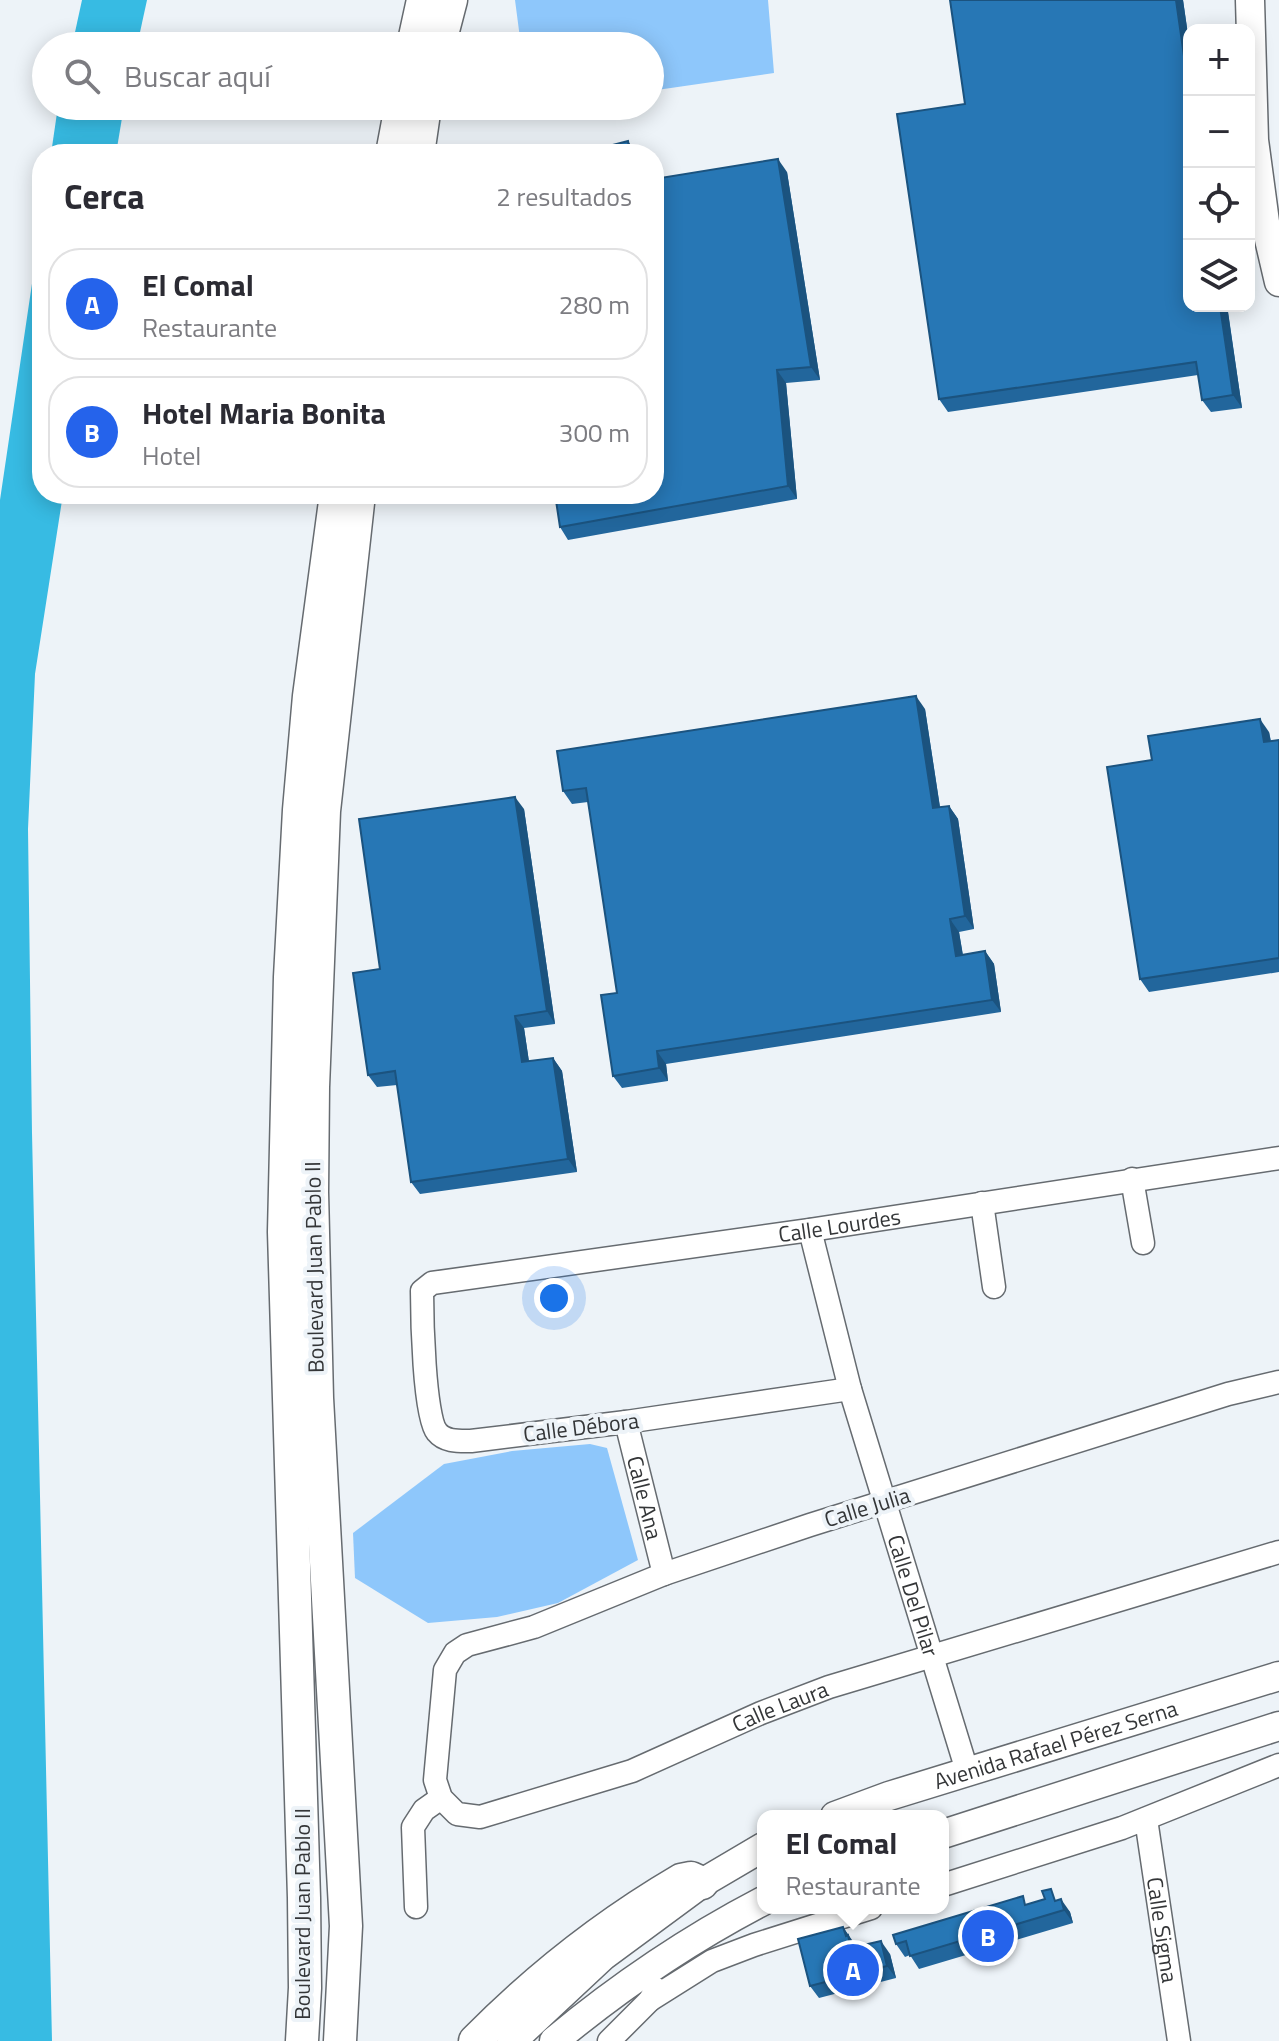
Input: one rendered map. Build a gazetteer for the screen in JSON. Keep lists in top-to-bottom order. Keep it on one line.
{"streets":{"highway":["Boulevard Juan Pablo II"],"main road":["Avenida Rafael Pérez Serna"],"street":["Calle Lourdes","Calle Débora","Calle Ana","Calle Julia","Calle Del Pilar","Calle Laura","Calle Sigma"]},"crossings":[["Calle Lourdes","Calle Débora"],["Calle Lourdes","Calle Del Pilar"],["Calle Débora","Calle Ana"],["Calle Débora","Calle Del Pilar"],["Calle Ana","Calle Julia"],["Calle Julia","Calle Del Pilar"],["Calle Julia","Calle Laura"],["Calle Del Pilar","Calle Laura"],["Calle Del Pilar","Avenida Rafael Pérez Serna"]],"page":{"map_buttons":["+","−"],"search":"Buscar aquí","heading":["Cerca","2 resultados"],"list":[{"mark":"A","name":"El Comal","note":"Restaurante","value":"280 m"},{"mark":"B","name":"Hotel Maria Bonita","note":"Hotel","value":"300 m"}],"popup":["El Comal","Restaurante"],"pins":["B","A"]}}
